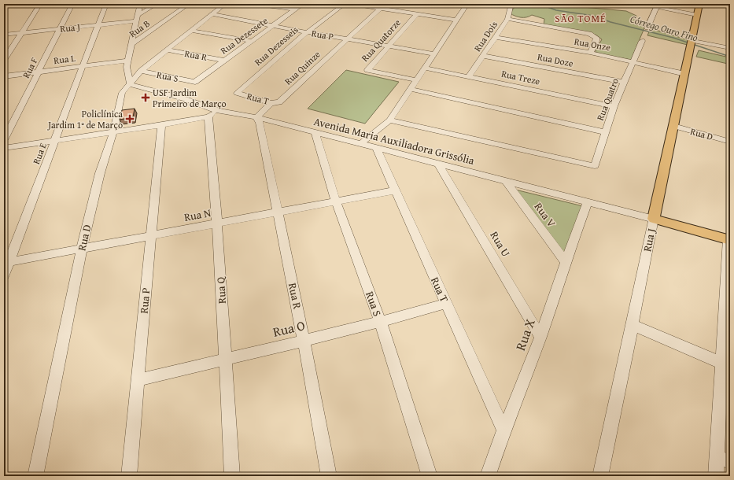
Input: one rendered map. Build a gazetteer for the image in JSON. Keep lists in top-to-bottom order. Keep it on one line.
{"streets":{"main road":["Rua J"],"street":["Rua B","Rua P","Rua Dezessete","Rua Dois","Rua Quatorze","Rua Onze","Rua Dezesseis","Rua R","Rua L","Rua Doze","Rua F","Rua Quinze","Rua S","Rua Treze","Rua T","Rua Quatro","Rua D","Avenida Maria Auxiliadora Grissólia","Rua E","Rua N","Rua V","Rua U","Rua Q","Rua O","Rua X"]},"crossings":[["Rua J","Rua Onze"],["Rua J","Rua F"],["Rua J","Rua D"],["Rua J","Avenida Maria Auxiliadora Grissólia"],["Rua J","Rua E"],["Rua P","Rua Dezessete"],["Rua P","Rua Quatorze"],["Rua P","Rua Dezesseis"],["Rua P","Rua Quinze"],["Rua P","Rua D"],["Rua P","Rua N"],["Rua P","Rua O"],["Rua Dezessete","Rua R"],["Rua Dezessete","Rua S"],["Rua Dois","Rua Onze"],["Rua Dois","Rua Doze"],["Rua Dois","Rua Treze"],["Rua Onze","Rua Quatro"],["Rua Dezesseis","Rua T"],["Rua R","Rua D"],["Rua R","Avenida Maria Auxiliadora Grissólia"],["Rua R","Rua N"],["Rua R","Rua O"],["Rua L","Rua F"],["Rua L","Rua E"],["Rua Doze","Rua Quatro"],["Rua Quinze","Rua T"],["Rua S","Rua D"],["Rua S","Avenida Maria Auxiliadora Grissólia"],["Rua S","Rua N"],["Rua S","Rua O"],["Rua Treze","Rua Quatro"],["Rua T","Avenida Maria Auxiliadora Grissólia"],["Rua T","Rua N"],["Rua T","Rua O"],["Rua T","Rua X"],["Rua D","Avenida Maria Auxiliadora Grissólia"],["Rua D","Rua N"],["Avenida Maria Auxiliadora Grissólia","Rua V"],["Avenida Maria Auxiliadora Grissólia","Rua U"],["Avenida Maria Auxiliadora Grissólia","Rua Q"],["Avenida Maria Auxiliadora Grissólia","Rua X"],["Rua E","Rua N"],["Rua N","Rua Q"],["Rua V","Rua X"],["Rua U","Rua X"],["Rua Q","Rua O"]],"districts":["SÃO TOMÉ"],"water":["Córrego Ouro Fino"],"places":{"health":["USF Jardim Primeiro de Março","Policlínica Jardim 1º de Março"]}}
